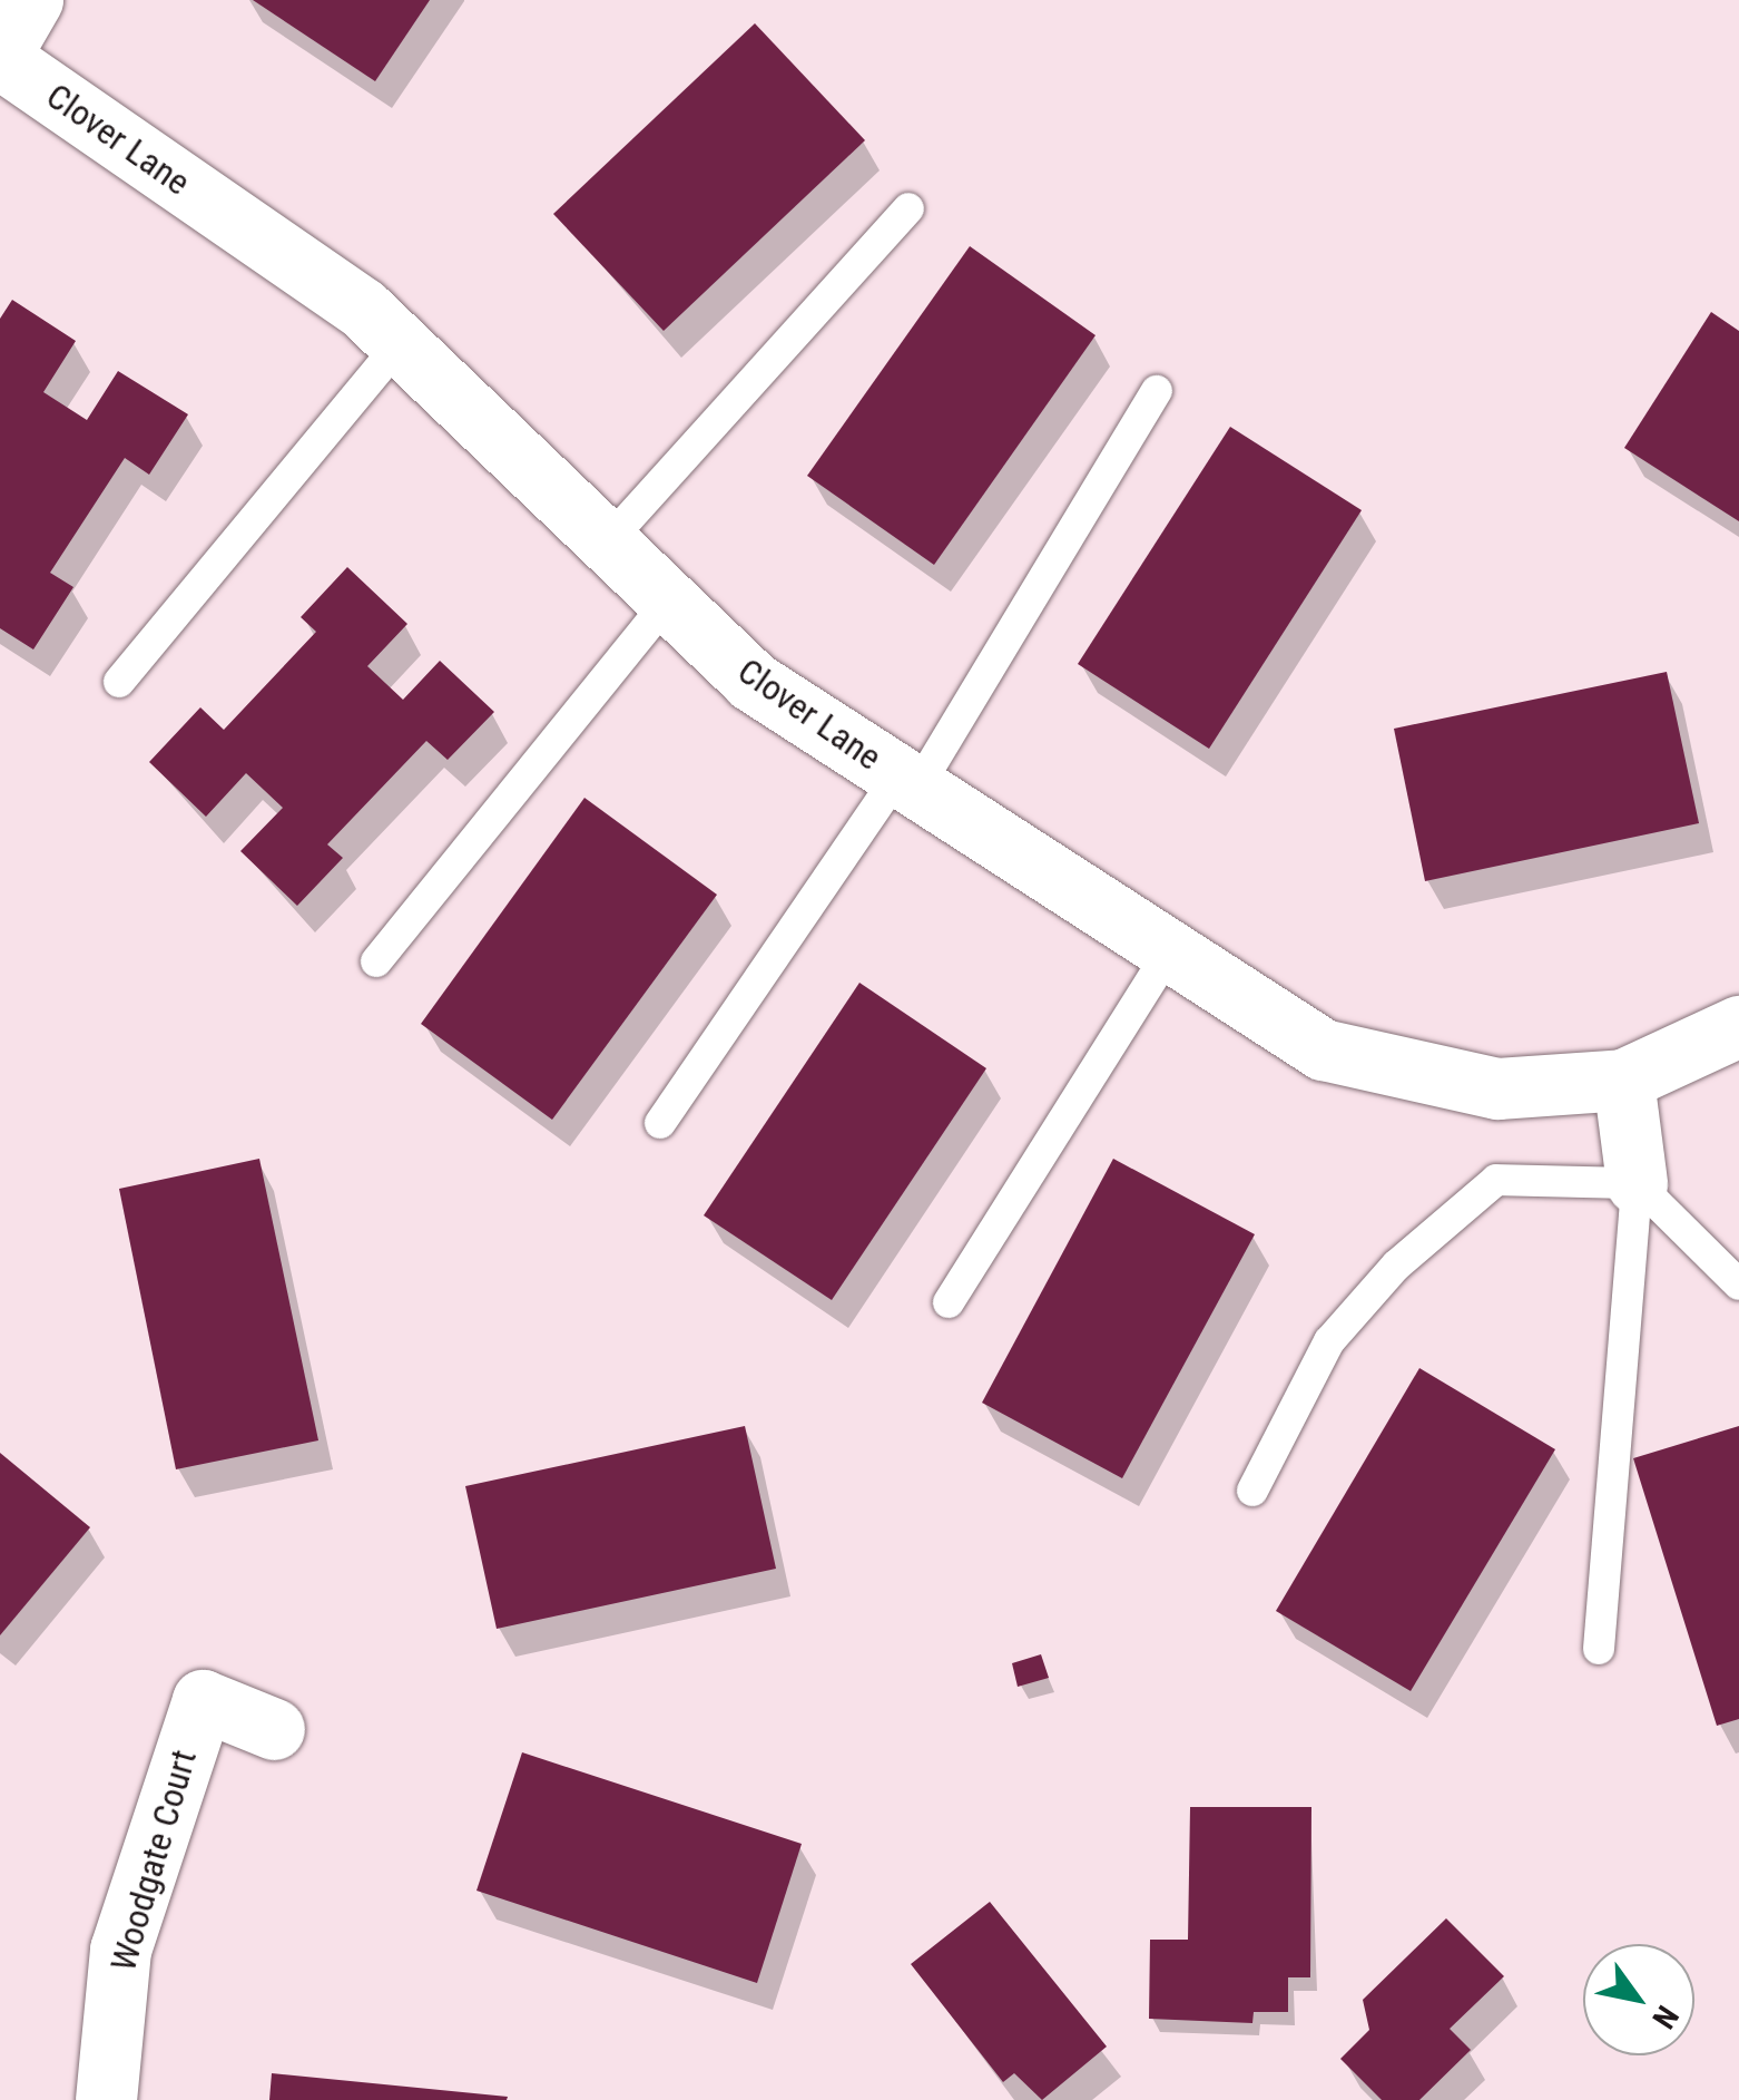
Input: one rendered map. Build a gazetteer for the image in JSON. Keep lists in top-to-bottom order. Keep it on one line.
{"streets":{"street":["Clover Lane","Woodgate Court"]},"north":"bottom right"}
